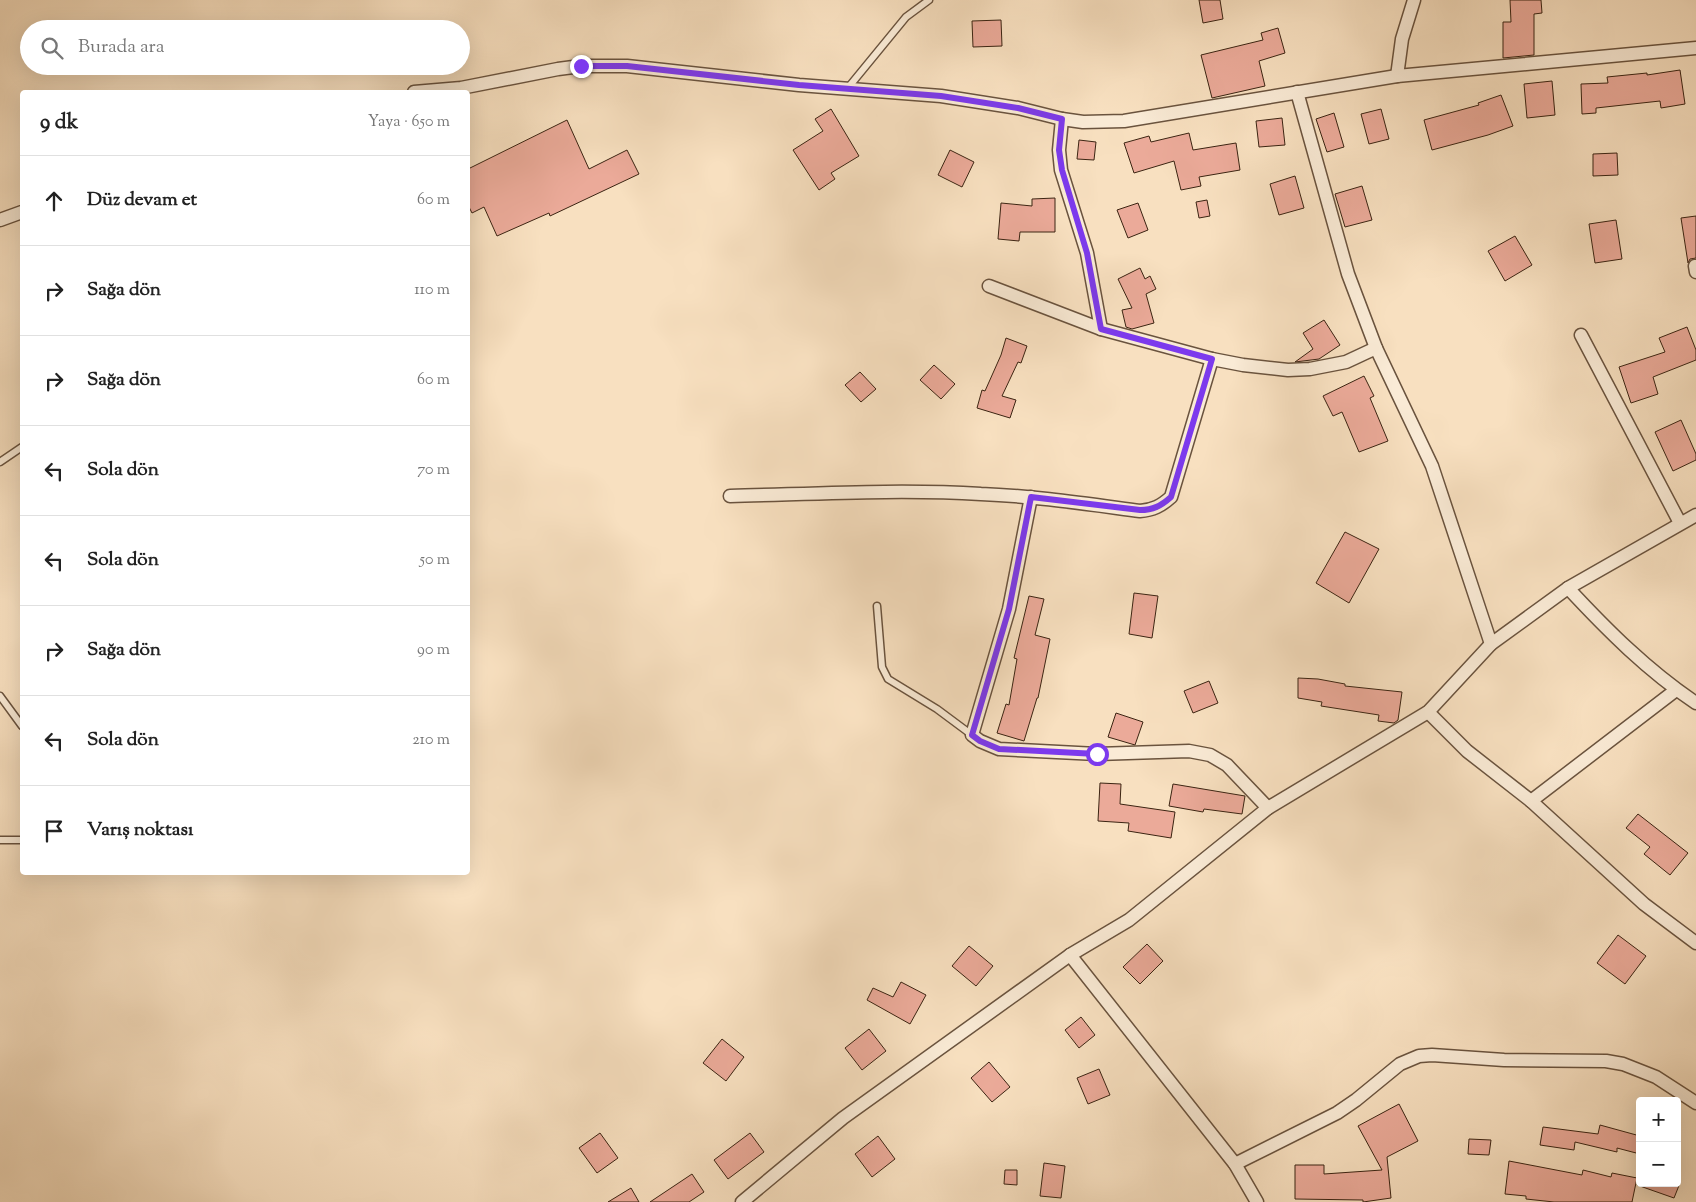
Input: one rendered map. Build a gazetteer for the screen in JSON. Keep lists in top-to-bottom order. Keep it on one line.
{"page":{"search":"Burada ara","heading":["9 dk","Yaya · 650 m"],"list":[["Düz devam et","60 m"],["Sağa dön","110 m"],["Sağa dön","60 m"],["Sola dön","70 m"],["Sola dön","50 m"],["Sağa dön","90 m"],["Sola dön","210 m"],"Varış noktası"],"map_buttons":["+","−"]}}
